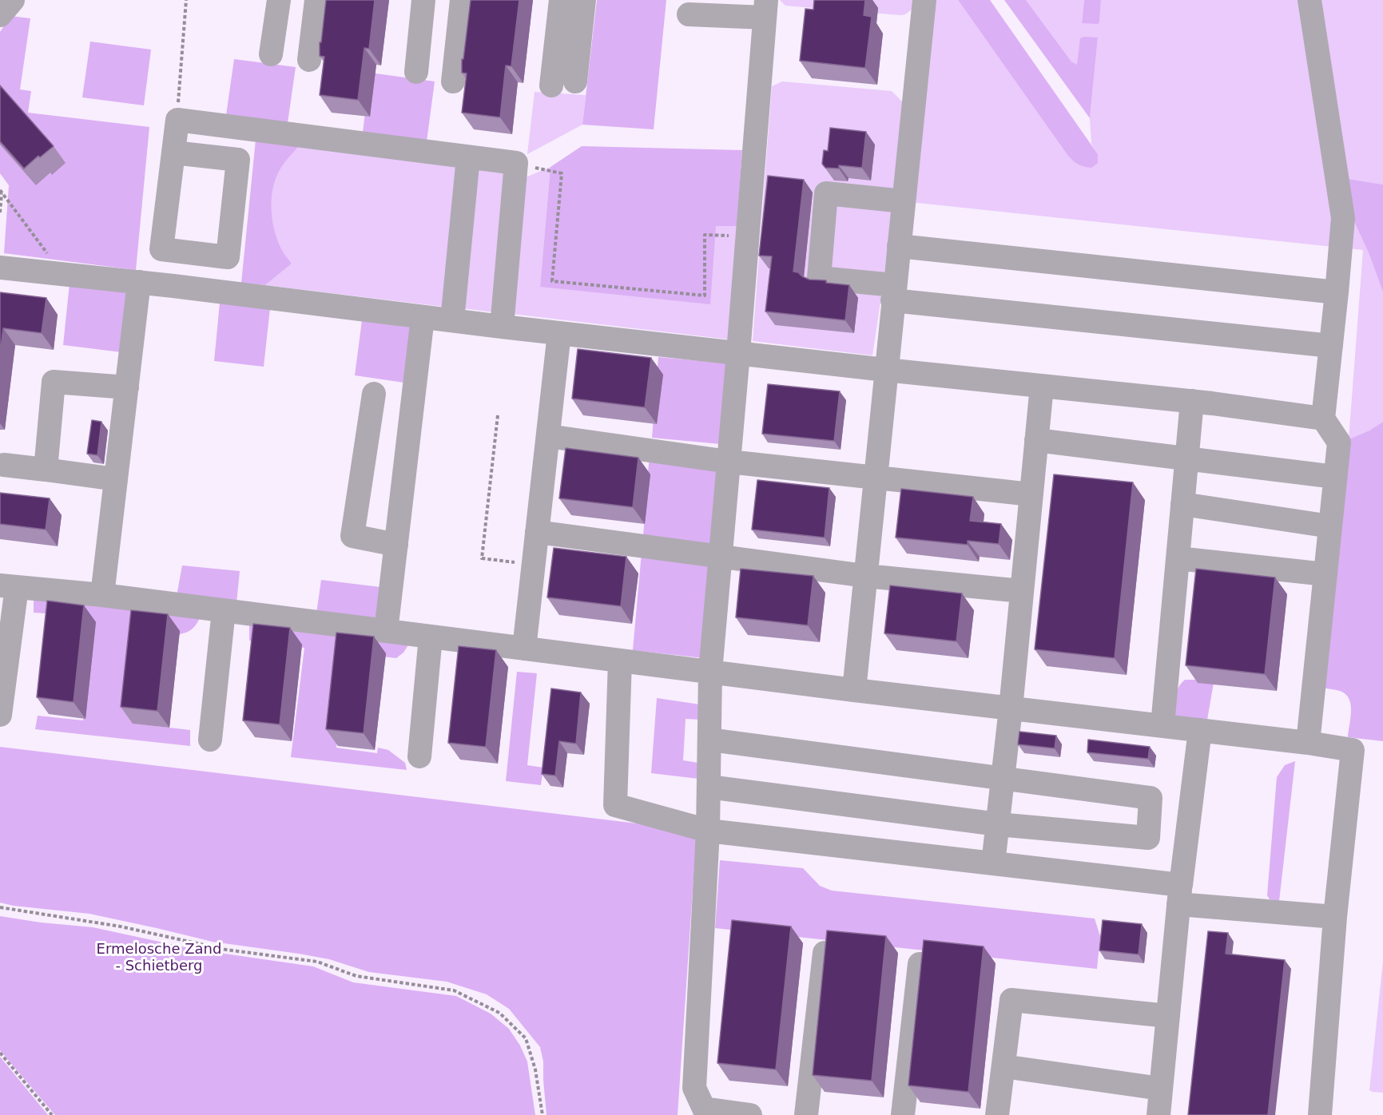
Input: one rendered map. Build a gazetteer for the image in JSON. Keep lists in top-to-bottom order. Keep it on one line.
{"parks":["Ermelosche Zand - Schietberg"]}
